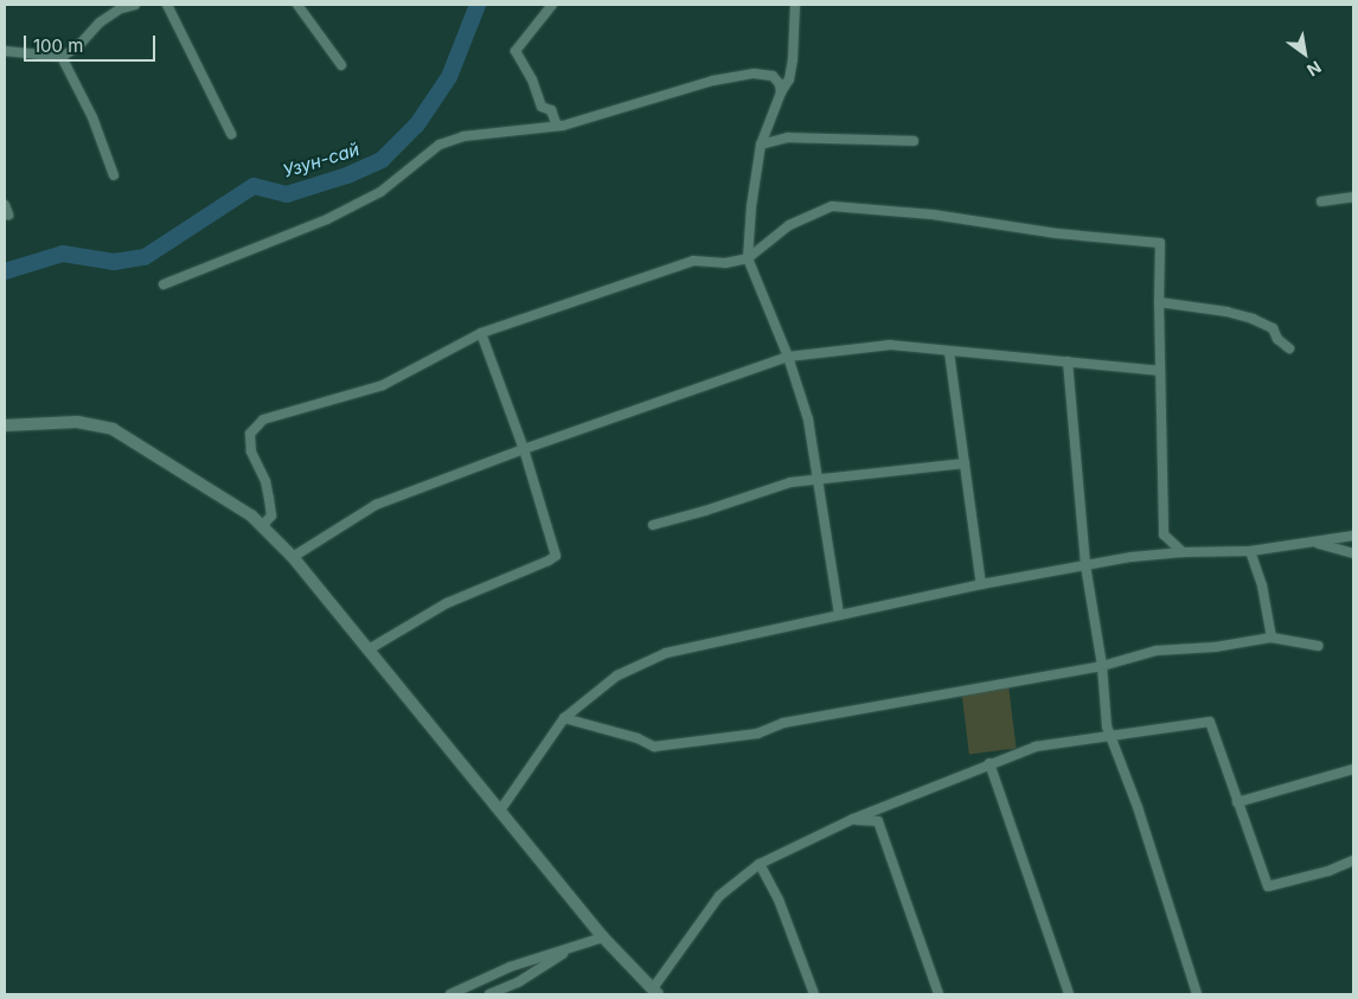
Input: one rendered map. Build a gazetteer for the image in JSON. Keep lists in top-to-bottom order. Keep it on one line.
{"water":["Узун-сай"],"scale_bar":"100 m","north":"bottom right"}
